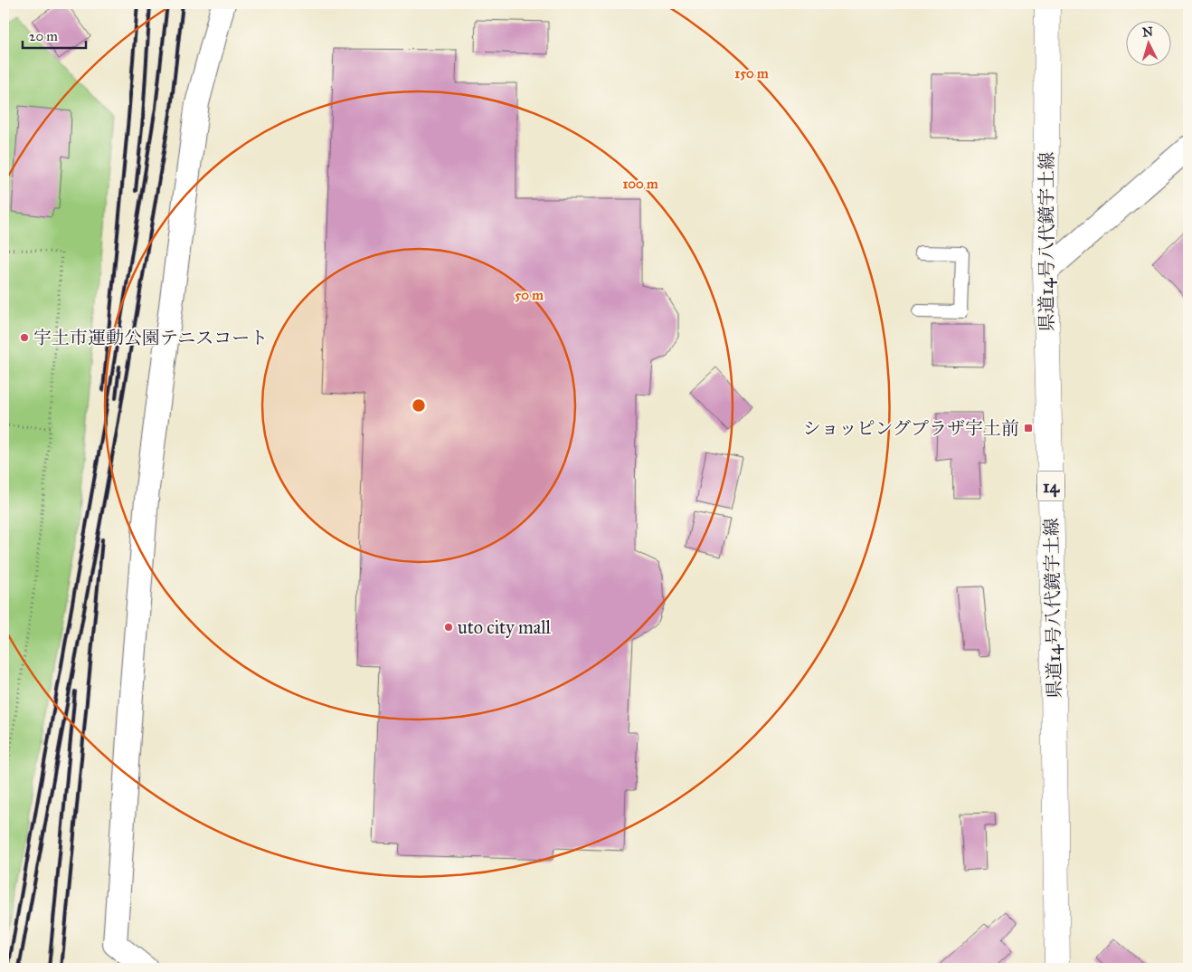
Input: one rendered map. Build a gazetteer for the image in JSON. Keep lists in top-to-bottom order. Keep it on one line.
{"streets":{"main road":["県道14号八代鏡宇土線","14"]},"places":{"other":["宇土市運動公園テニスコート","uto city mall"],"transit":["ショッピングプラザ宇土前"]},"scale_bar":"20 m","north":"top","rings":["150 m","100 m","50 m"]}
